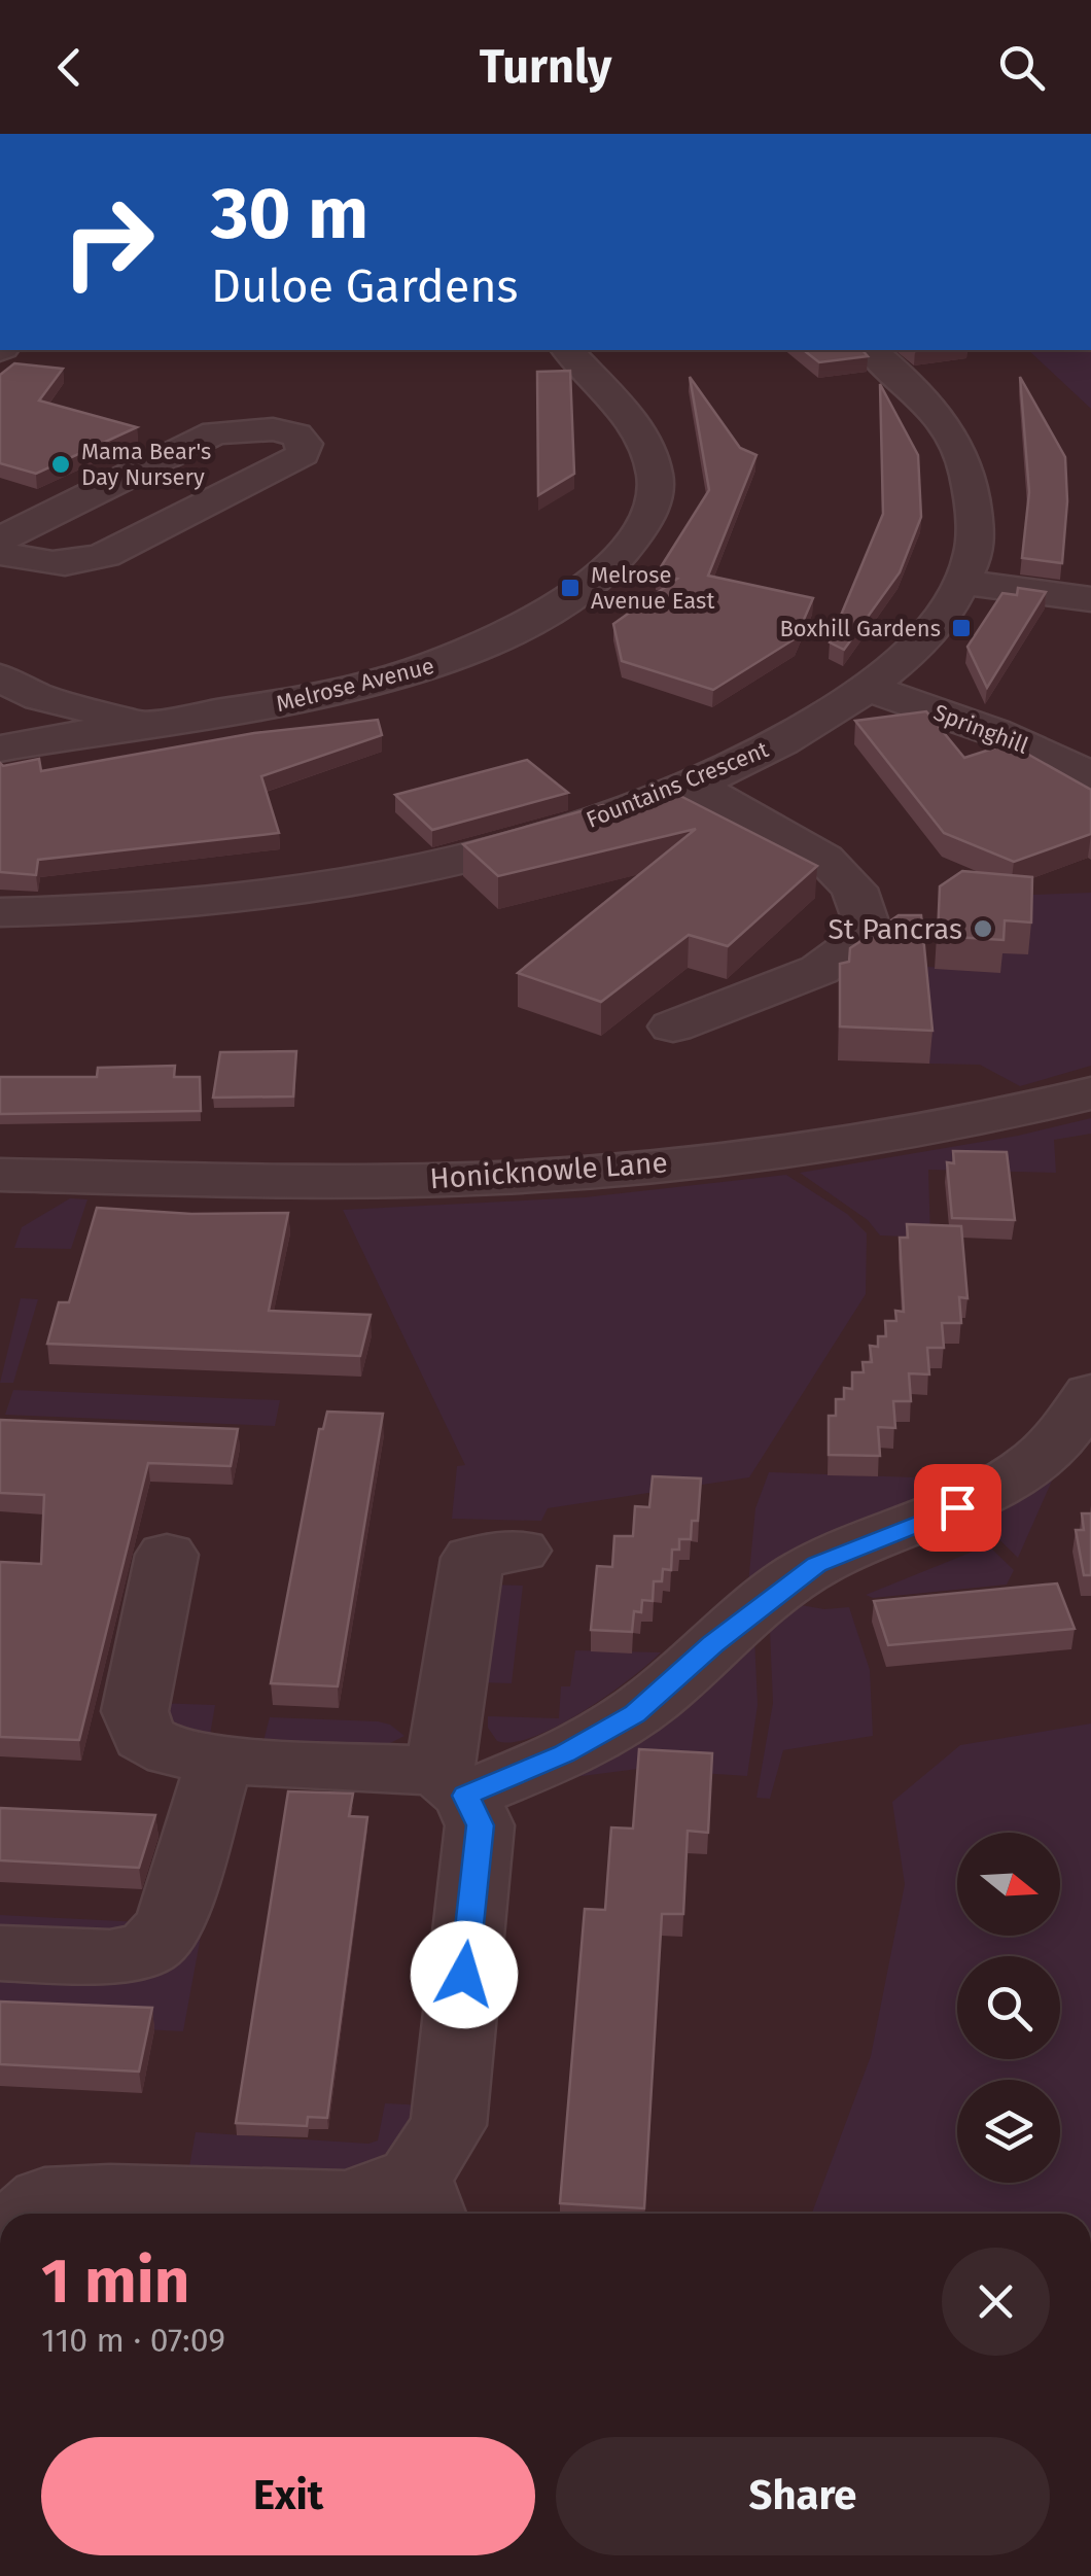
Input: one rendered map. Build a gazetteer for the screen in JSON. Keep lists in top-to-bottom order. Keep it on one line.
{"streets":{"street":["Melrose Avenue","Springhill","Fountains Crescent","Honicknowle Lane"]},"crossings":[["Springhill","Fountains Crescent"]],"places":{"other":["Mama Bear's Day Nursery","St Pancras"],"transit":["Melrose Avenue East","Boxhill Gardens"]},"north":"right","page":{"header":"Turnly","turn":["30 m","Duloe Gardens"],"heading":["1 min","110 m · 07:09"],"buttons":["Exit","Share"]}}
